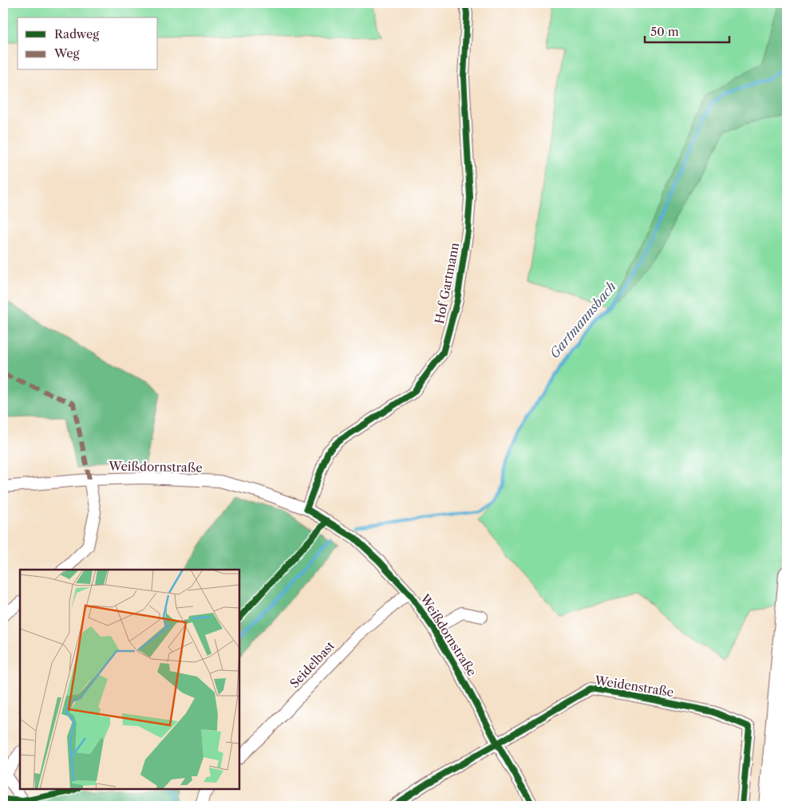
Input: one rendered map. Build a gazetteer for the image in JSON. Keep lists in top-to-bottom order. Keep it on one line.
{"streets":{"street":["Hof Gartmann","Weißdornstraße","Seidelbast","Weidenstraße"]},"crossings":[["Hof Gartmann","Weißdornstraße"],["Weißdornstraße","Seidelbast"],["Weißdornstraße","Weidenstraße"]],"water":["Gartmannsbach"],"legend":["Radweg","Weg"],"scale_bar":"50 m"}
